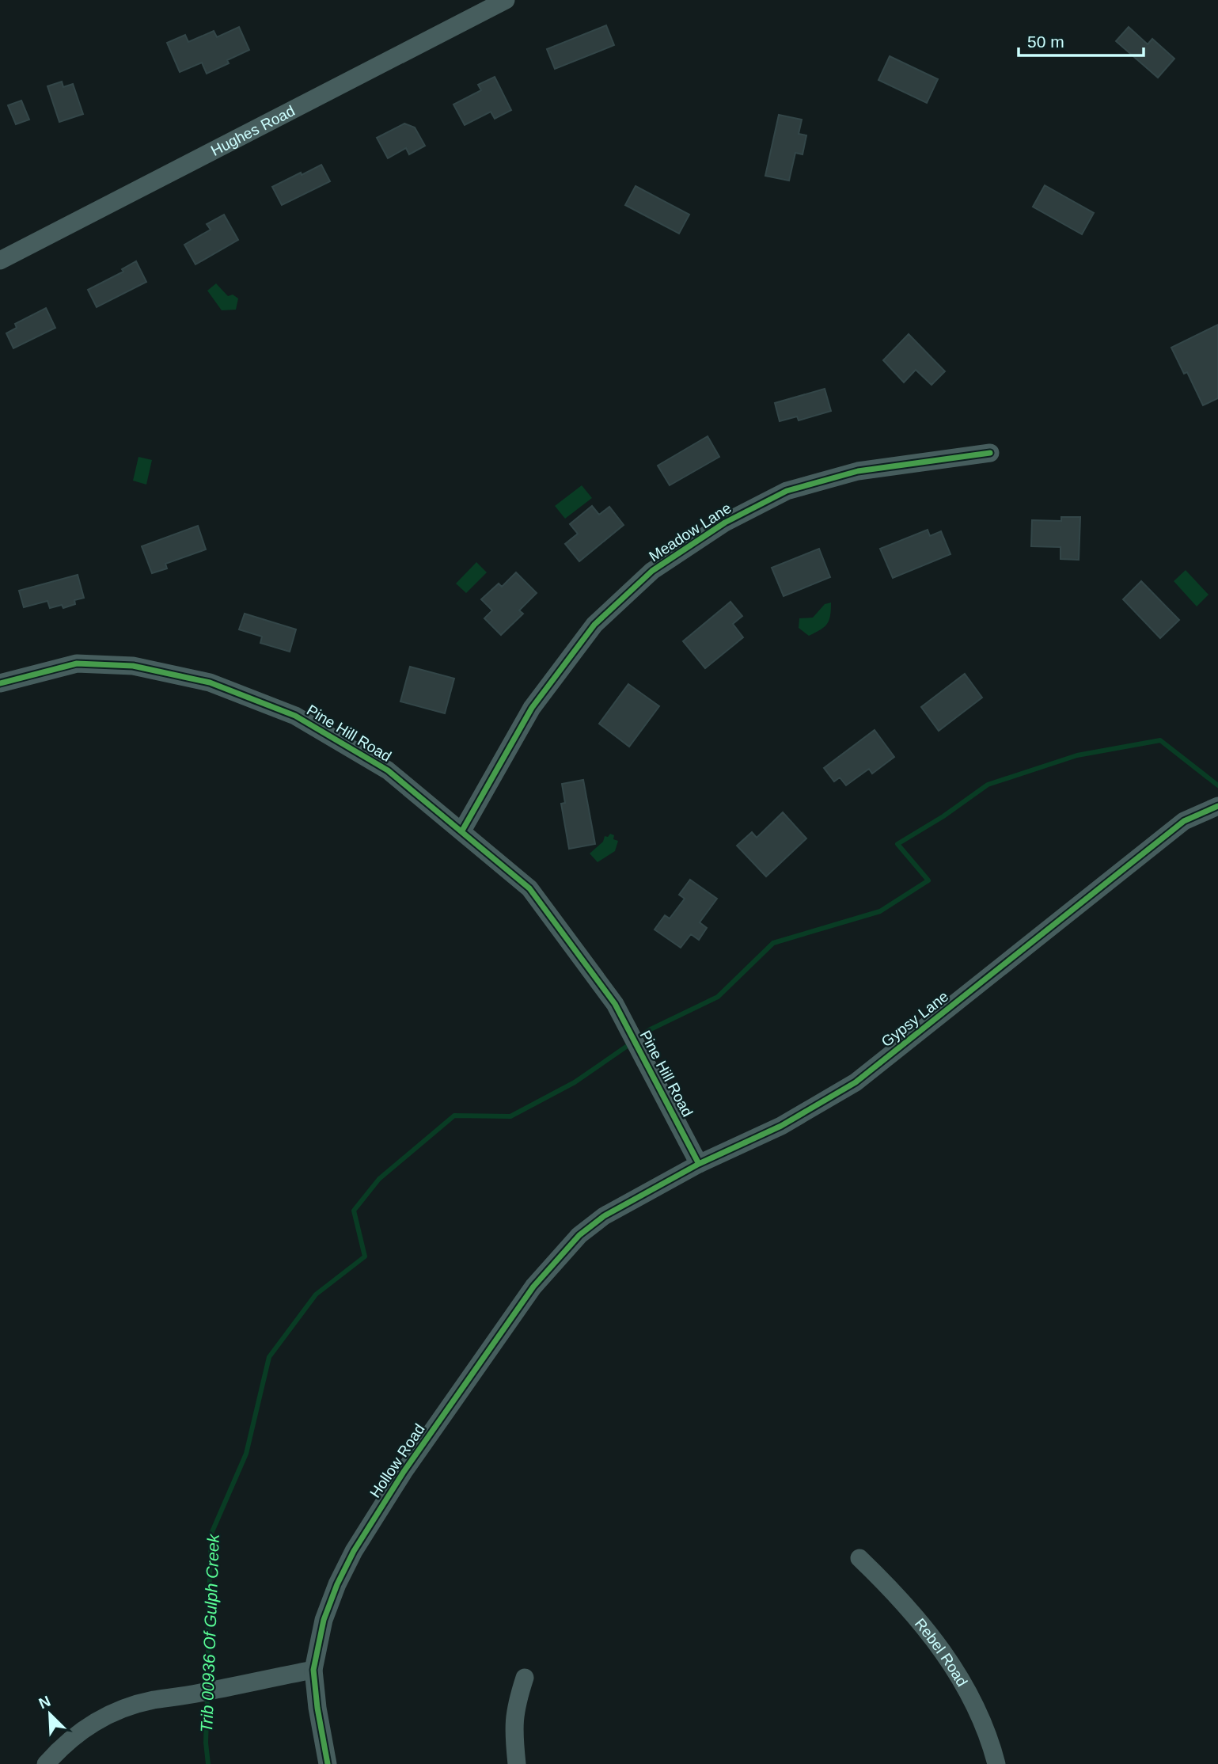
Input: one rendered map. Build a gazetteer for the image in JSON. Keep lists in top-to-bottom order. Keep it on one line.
{"streets":{"street":["Hughes Road","Meadow Lane","Pine Hill Road","Gypsy Lane","Hollow Road","Rebel Road"]},"crossings":[["Meadow Lane","Pine Hill Road"],["Pine Hill Road","Gypsy Lane"],["Gypsy Lane","Hollow Road"]],"water":["Trib 00936 Of Gulph Creek"],"scale_bar":"50 m","north":"top left"}
